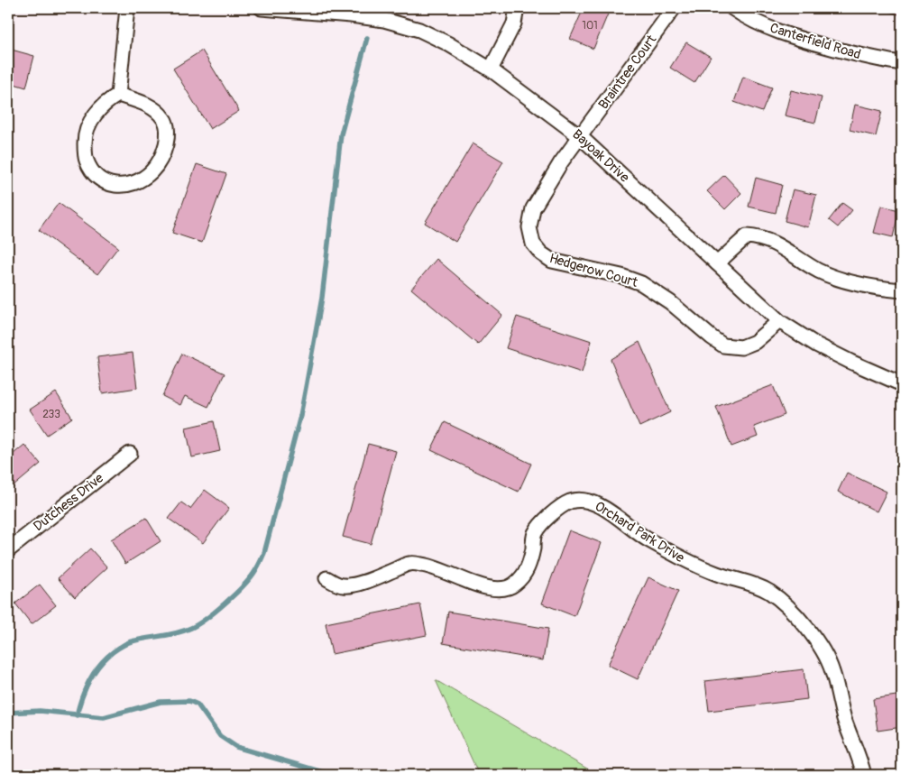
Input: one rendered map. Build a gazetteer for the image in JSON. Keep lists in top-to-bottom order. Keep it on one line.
{"streets":{"street":["Canterfield Road","Braintree Court","Bayoak Drive","Hedgerow Court","Dutchess Drive","Orchard Park Drive"]},"crossings":[["Braintree Court","Bayoak Drive"],["Braintree Court","Hedgerow Court"],["Bayoak Drive","Hedgerow Court"]],"house_numbers":["101","233"]}
